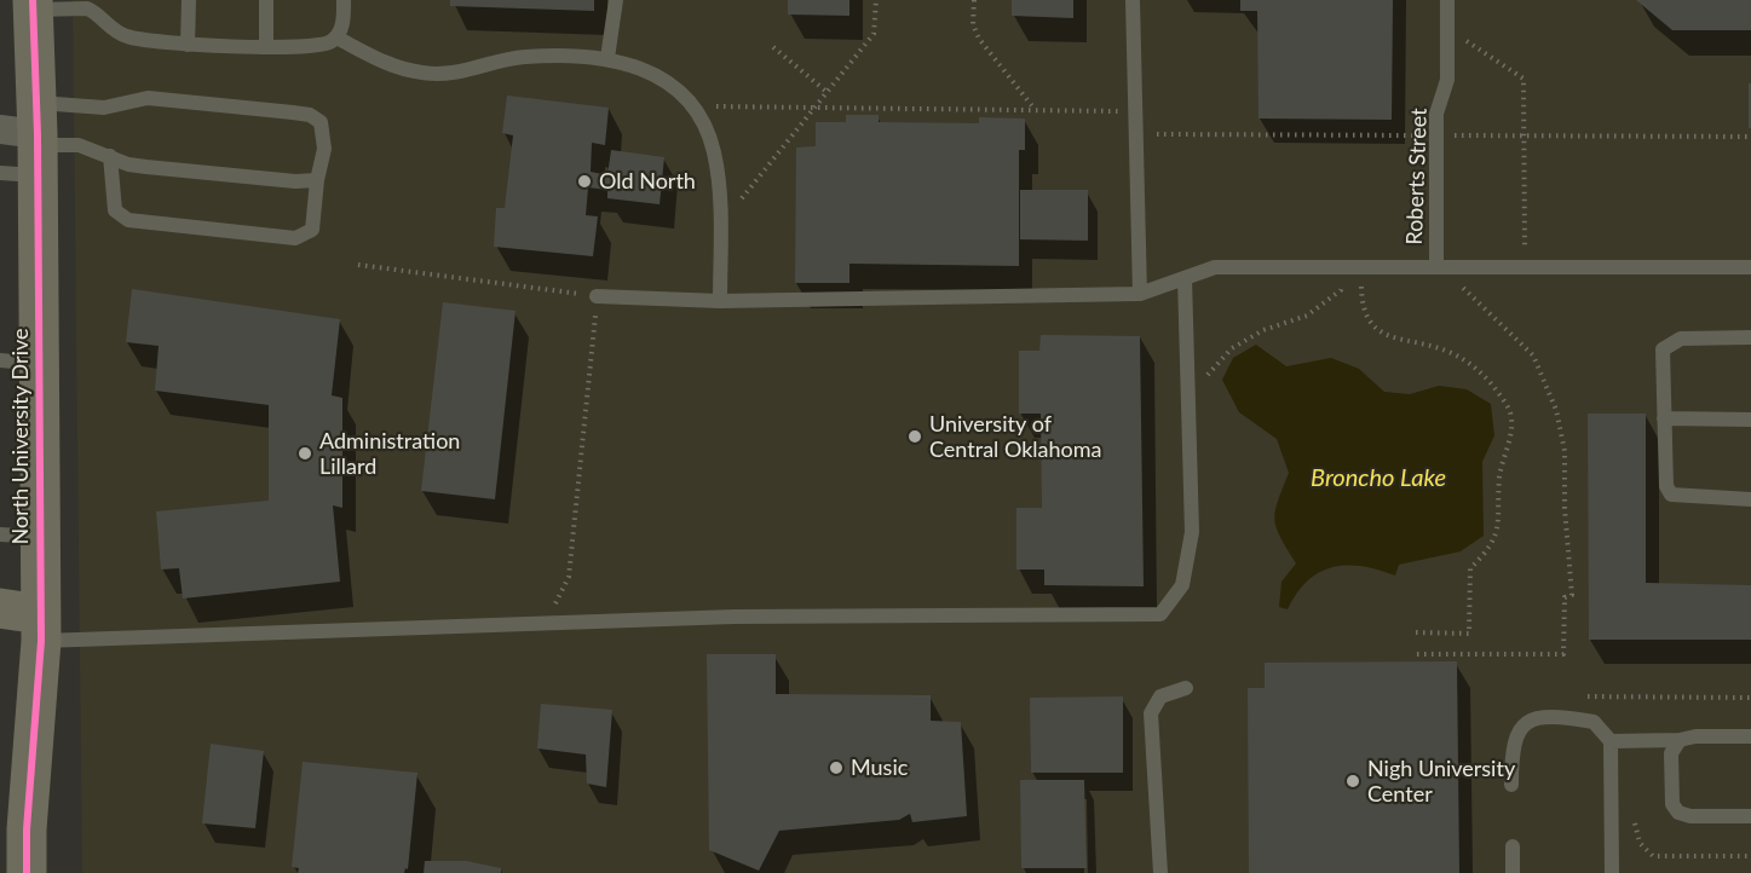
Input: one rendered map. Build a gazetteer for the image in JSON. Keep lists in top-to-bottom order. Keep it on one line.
{"streets":{"street":["North University Drive"],"lane":["Roberts Street"]},"water":["Broncho Lake"],"places":["Old North","University of Central Oklahoma","Administration Lillard","Music","Nigh University Center"]}
